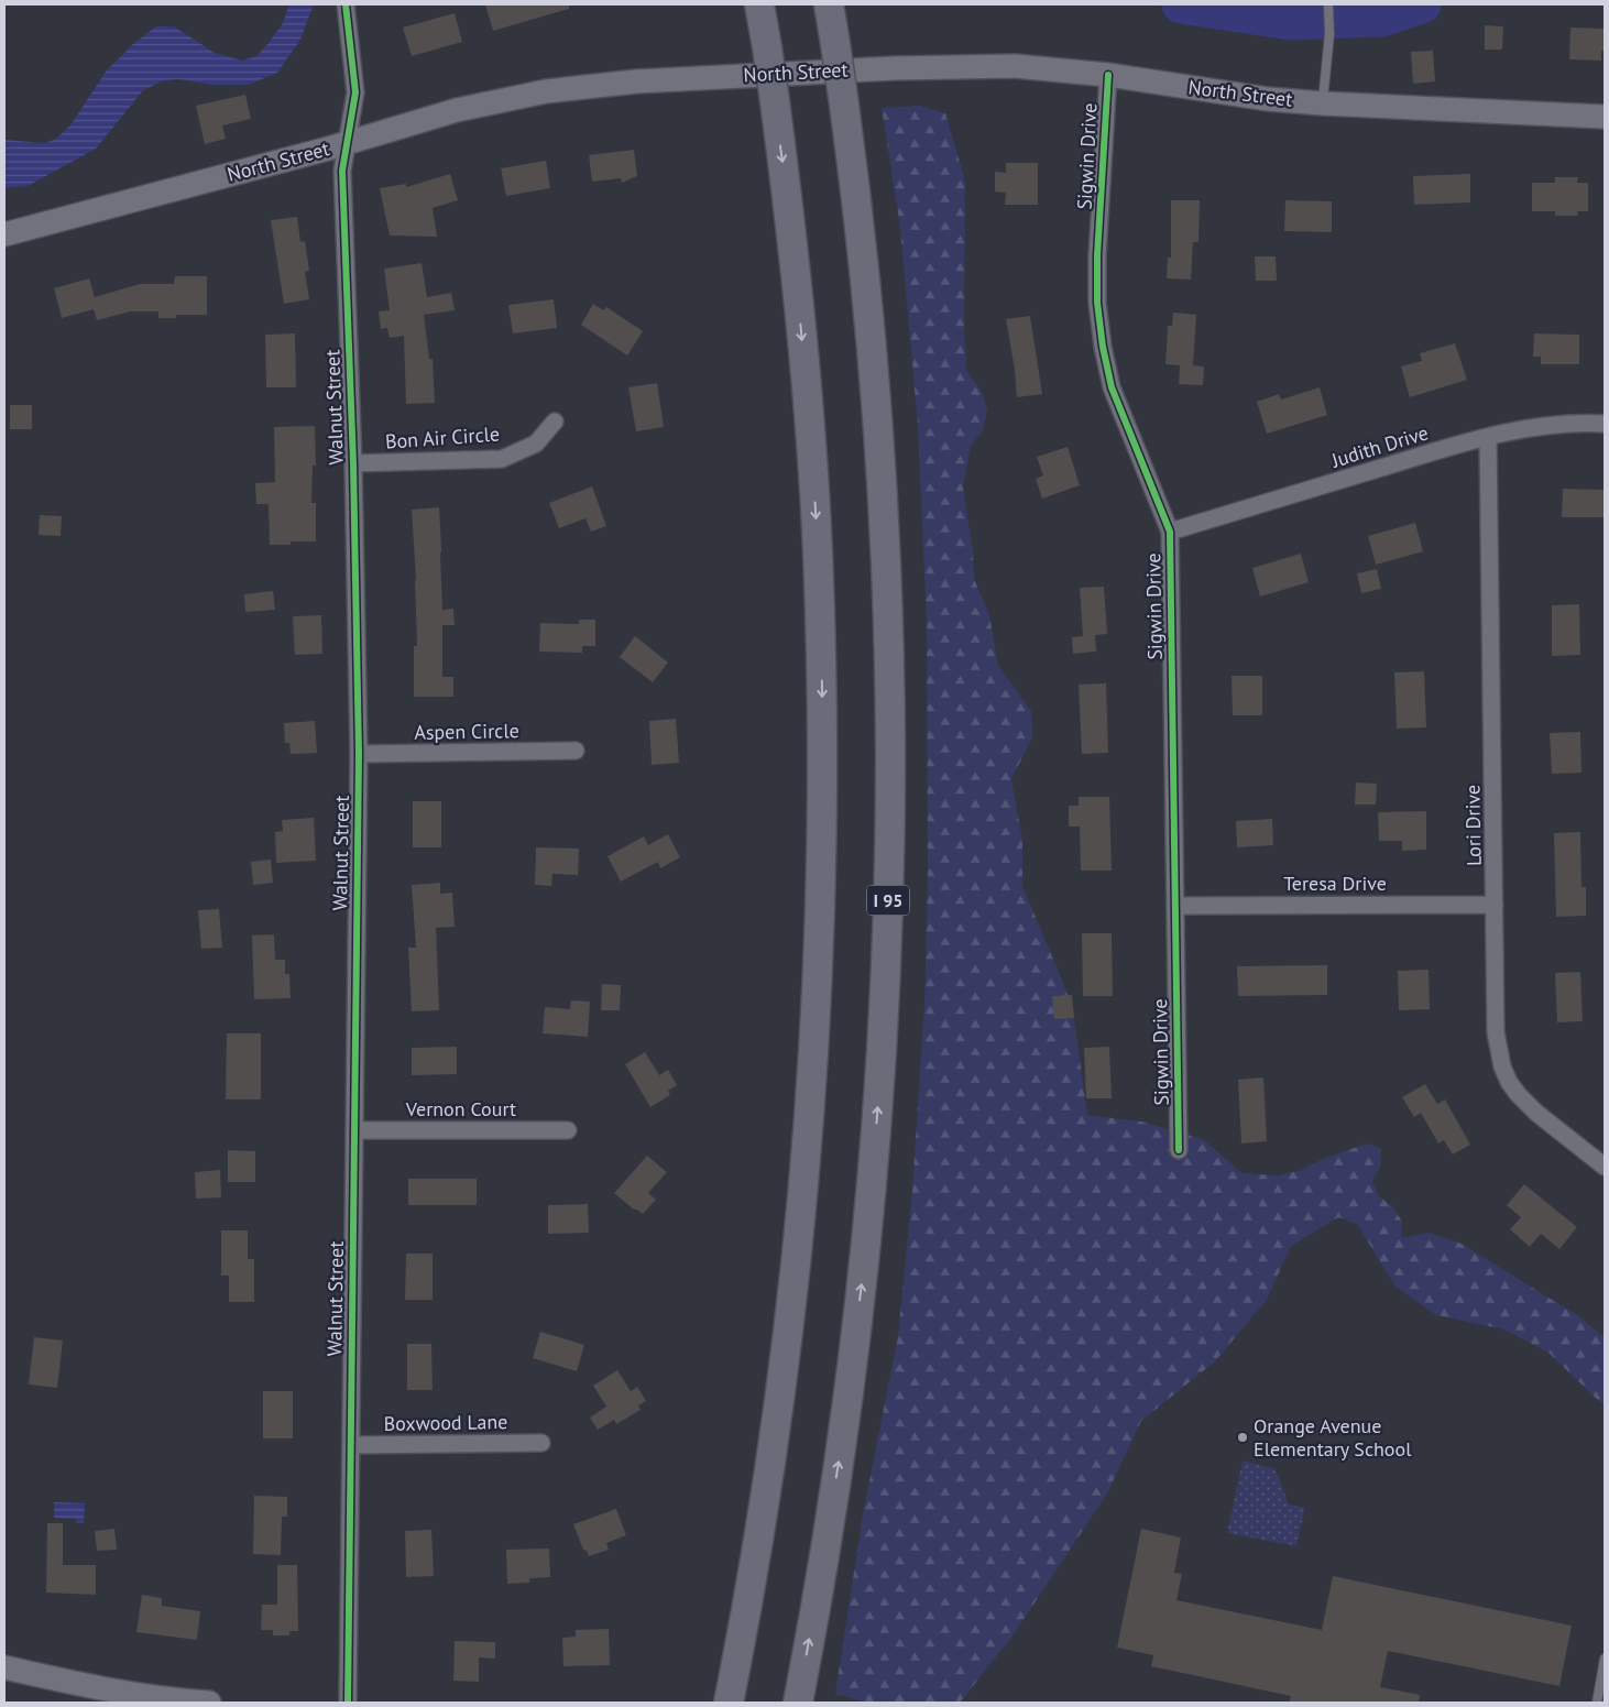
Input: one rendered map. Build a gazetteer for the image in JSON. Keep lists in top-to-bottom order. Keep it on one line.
{"streets":{"highway":["I 95"],"main road":["North Street"],"street":["Sigwin Drive","Walnut Street","Bon Air Circle","Judith Drive","Aspen Circle","Lori Drive","Teresa Drive","Vernon Court","Boxwood Lane"]},"crossings":[["North Street","Sigwin Drive"],["North Street","Walnut Street"],["Sigwin Drive","Judith Drive"],["Sigwin Drive","Teresa Drive"],["Walnut Street","Bon Air Circle"],["Walnut Street","Aspen Circle"],["Walnut Street","Vernon Court"],["Walnut Street","Boxwood Lane"],["Judith Drive","Lori Drive"],["Lori Drive","Teresa Drive"]],"places":["Orange Avenue Elementary School"]}
